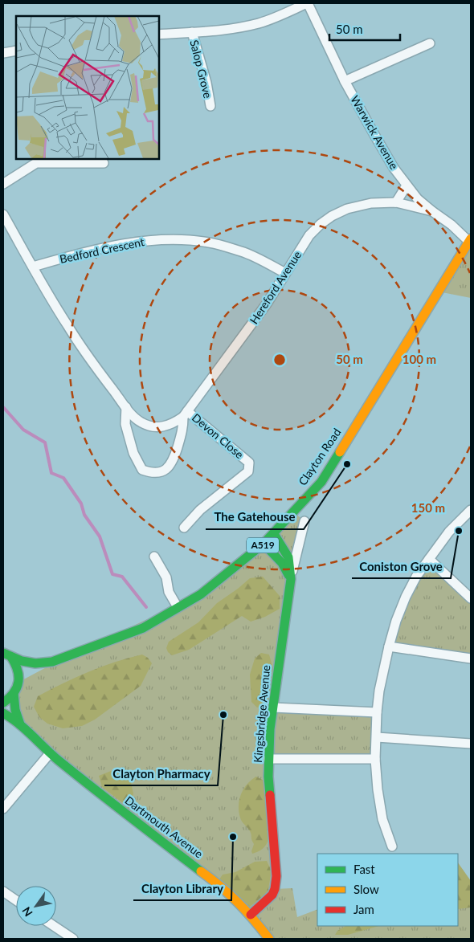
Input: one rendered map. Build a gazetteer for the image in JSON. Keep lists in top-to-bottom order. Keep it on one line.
{"streets":{"street":["Salop Grove","Warwick Avenue","Bedford Crescent","Hereford Avenue","Devon Close","Clayton Road","A519","Kingsbridge Avenue","Dartmouth Avenue"]},"crossings":[["Warwick Avenue","Hereford Avenue"],["Warwick Avenue","Clayton Road"],["Bedford Crescent","Hereford Avenue"],["Hereford Avenue","Devon Close"],["Clayton Road","A519"],["Clayton Road","Kingsbridge Avenue"],["Kingsbridge Avenue","Dartmouth Avenue"]],"places":["The Gatehouse","Coniston Grove","Clayton Pharmacy","Clayton Library"],"legend":["Fast","Slow","Jam"],"scale_bar":"50 m","north":"bottom left","rings":["50 m","100 m","150 m"]}
